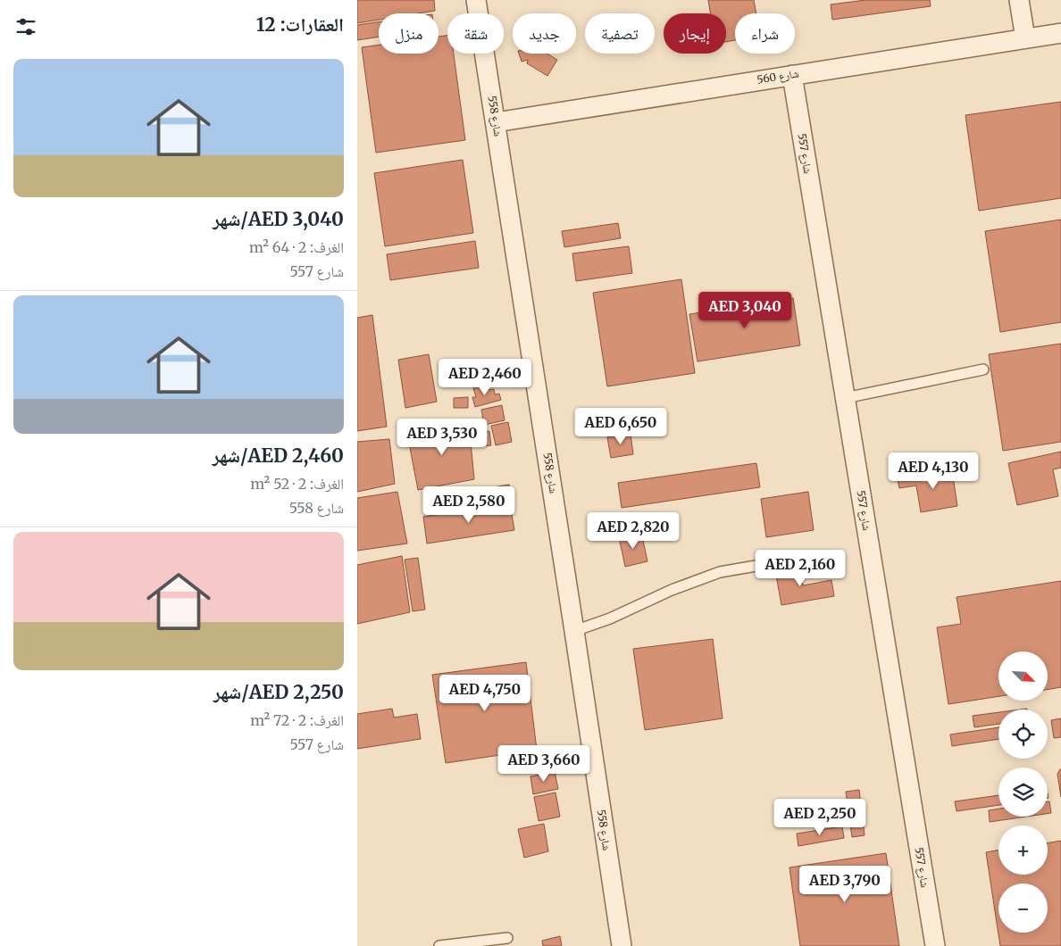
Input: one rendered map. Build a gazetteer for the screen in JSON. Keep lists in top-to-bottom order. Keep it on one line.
{"streets":{"street":["شارع 560","شارع 558","شارع 557"]},"crossings":[["شارع 560","شارع 558"],["شارع 560","شارع 557"]],"north":"bottom right","page":{"heading":"العقارات: 12","chip":["شراء","إيجار","تصفية","جديد","شقة","منزل"],"list":[{"name":"AED 3,040/شهر","note":"الغرف: 2 · 64 m² · شارع 557"},{"name":"AED 2,460/شهر","note":"الغرف: 2 · 52 m² · شارع 558"},{"name":"AED 2,250/شهر","note":"الغرف: 2 · 72 m² · شارع 557"}],"price":["AED 3,040","AED 2,460","AED 6,650","AED 3,530","AED 4,130","AED 2,580","AED 2,820","AED 2,160","AED 4,750","AED 3,660","AED 2,250","AED 3,790"],"map_buttons":["+","−"]}}
